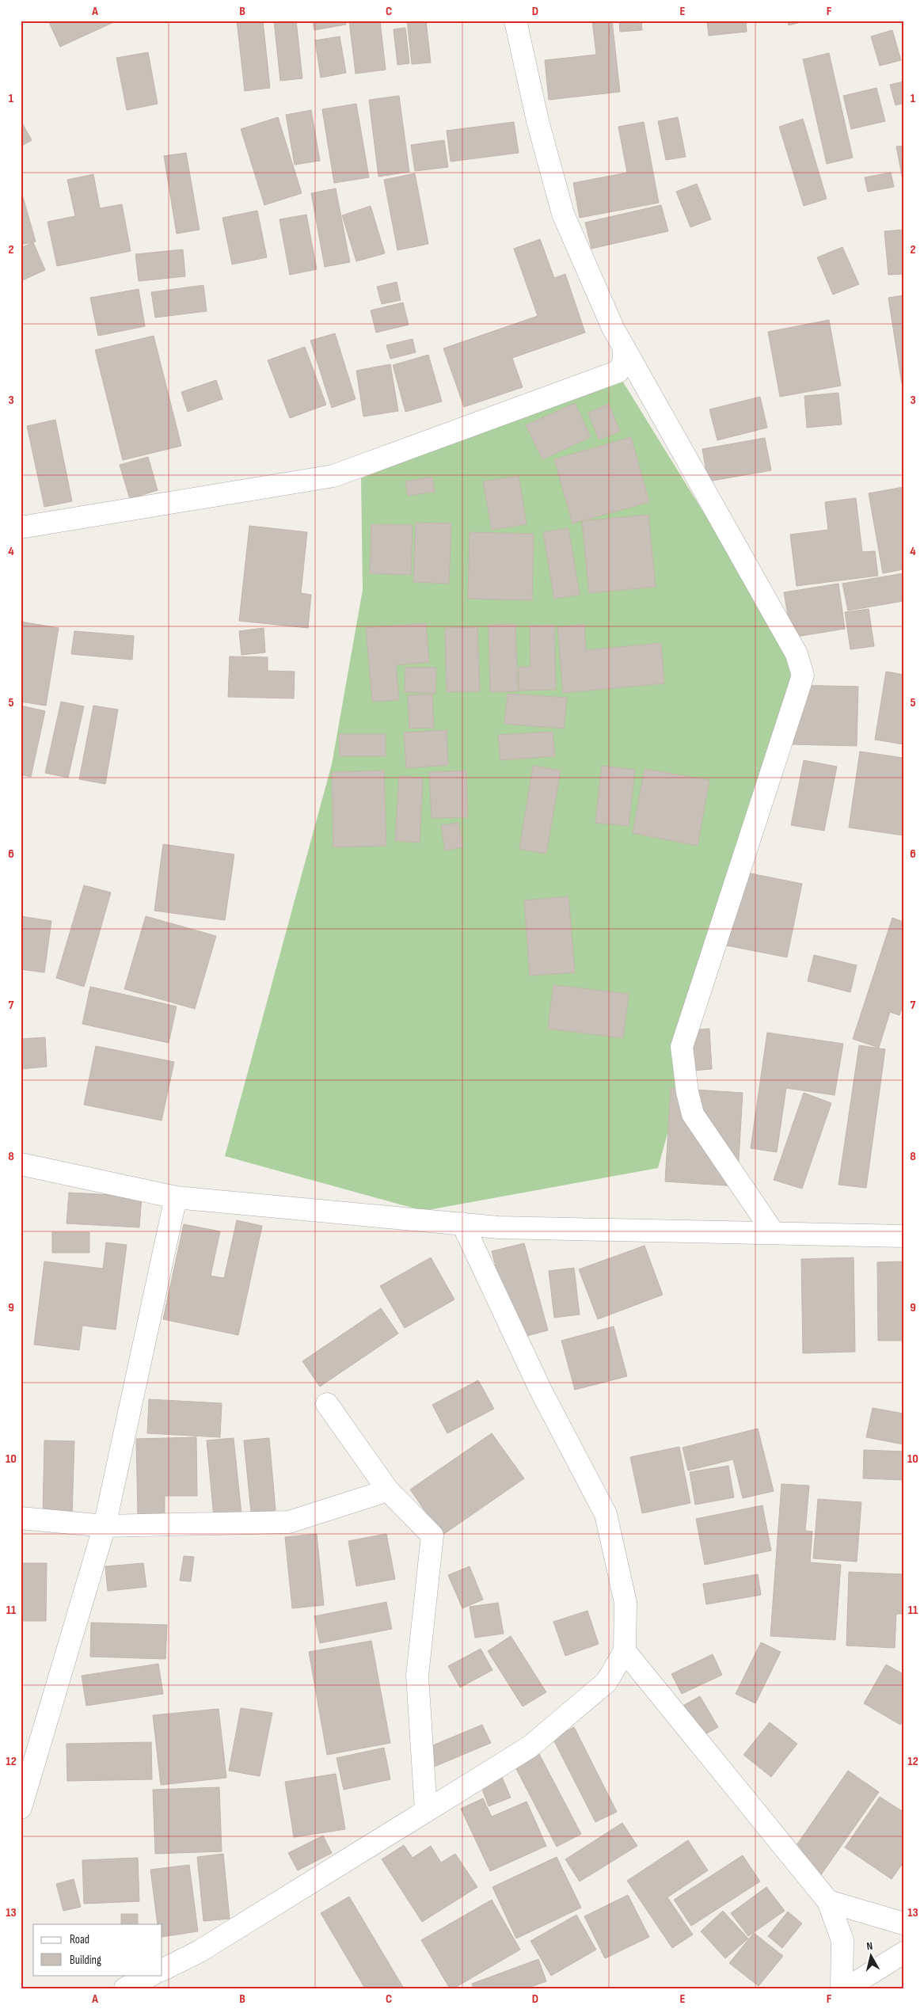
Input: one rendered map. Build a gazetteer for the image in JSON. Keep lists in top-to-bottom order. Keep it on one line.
{"legend":["Road","Building"],"north":"top","grid":{"columns":["A","B","C","D","E","F"],"rows":["1","2","3","4","5","6","7","8","9","10","11","12","13"]}}
